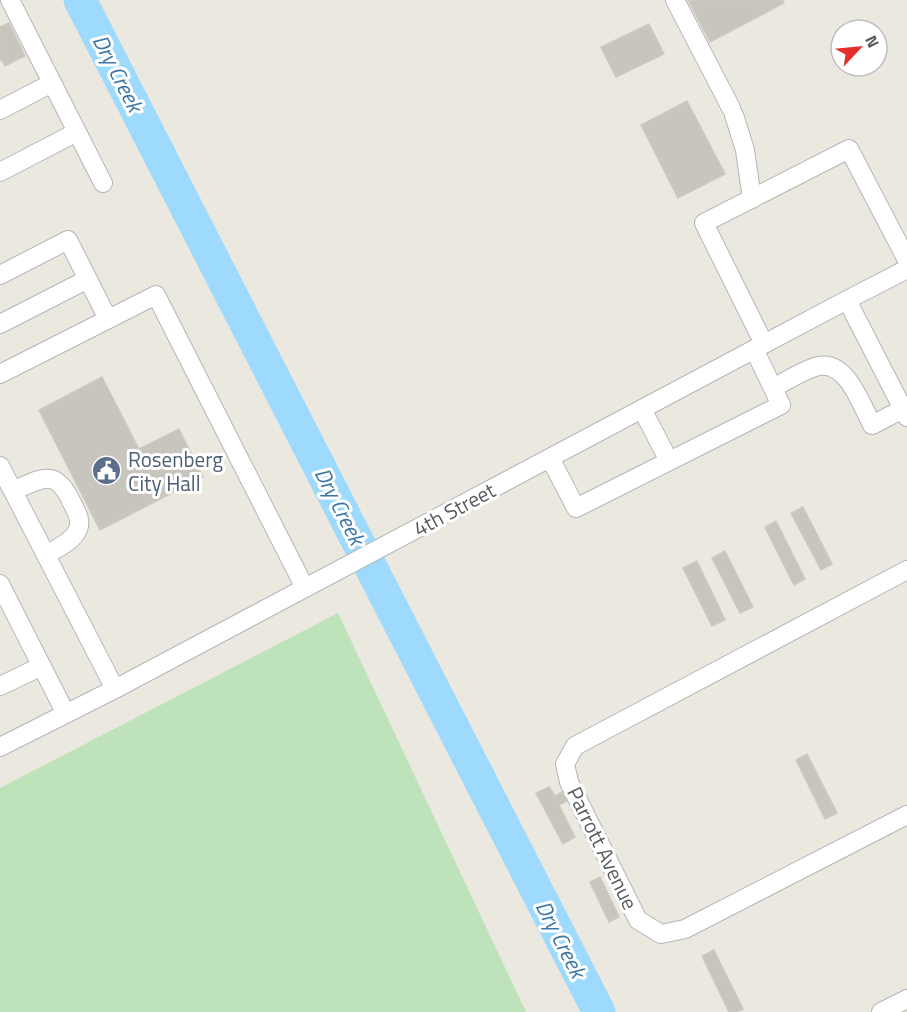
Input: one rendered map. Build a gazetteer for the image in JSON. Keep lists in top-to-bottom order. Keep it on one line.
{"streets":{"street":["4th Street","Parrott Avenue"]},"water":["Dry Creek"],"places":{"public building":["Rosenberg City Hall"]},"north":"top right"}
